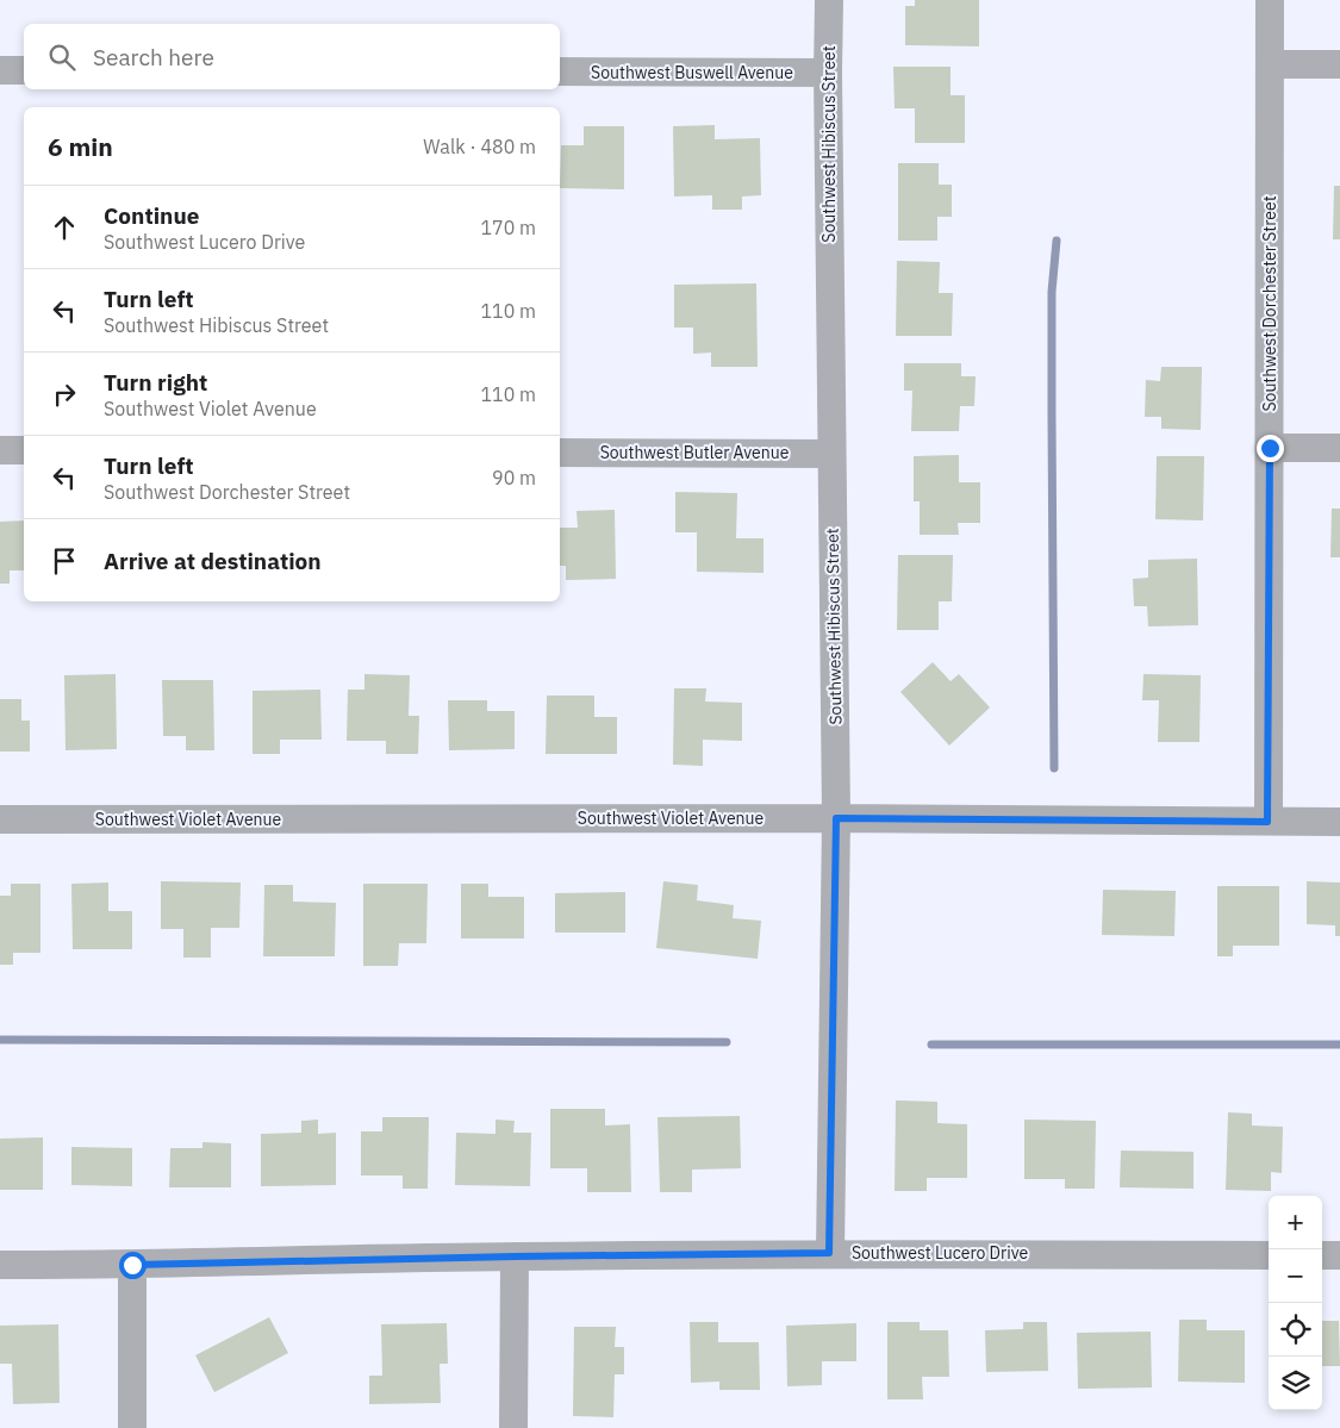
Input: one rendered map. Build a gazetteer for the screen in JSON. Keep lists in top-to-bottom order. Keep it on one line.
{"streets":{"street":["Southwest Buswell Avenue","Southwest Hibiscus Street","Southwest Dorchester Street","Southwest Butler Avenue","Southwest Violet Avenue","Southwest Lucero Drive"]},"crossings":[["Southwest Buswell Avenue","Southwest Hibiscus Street"],["Southwest Hibiscus Street","Southwest Butler Avenue"],["Southwest Hibiscus Street","Southwest Violet Avenue"],["Southwest Hibiscus Street","Southwest Lucero Drive"],["Southwest Dorchester Street","Southwest Violet Avenue"]],"page":{"search":"Search here","heading":["6 min","Walk · 480 m"],"list":[["Continue","Southwest Lucero Drive","170 m"],["Turn left","Southwest Hibiscus Street","110 m"],["Turn right","Southwest Violet Avenue","110 m"],["Turn left","Southwest Dorchester Street","90 m"],"Arrive at destination"],"map_buttons":["+","−"]}}
